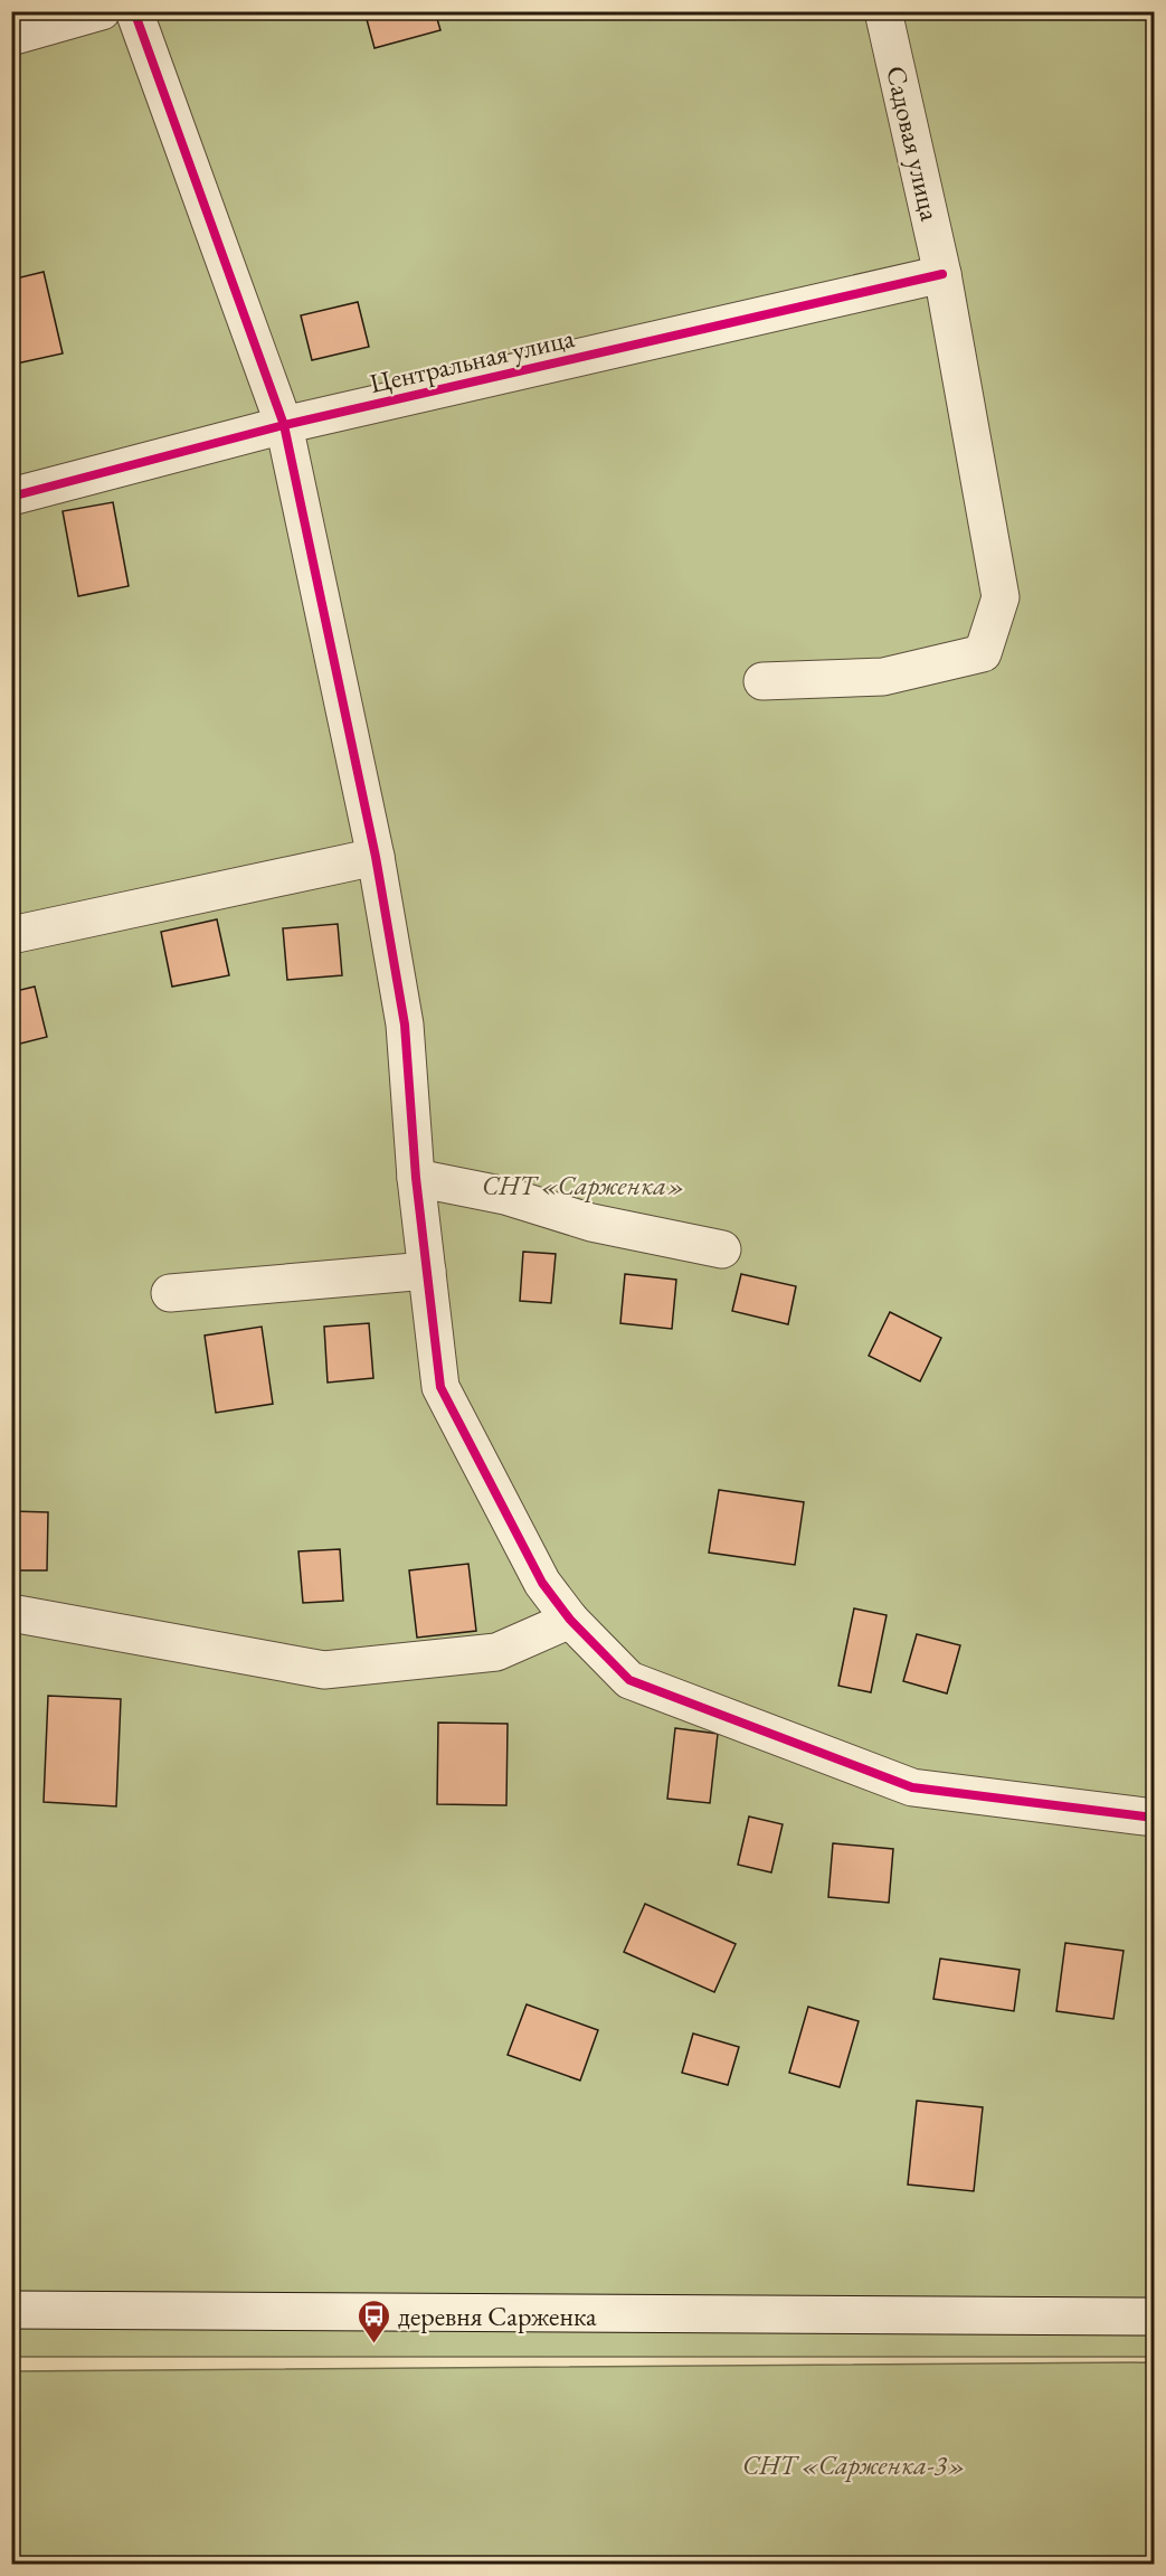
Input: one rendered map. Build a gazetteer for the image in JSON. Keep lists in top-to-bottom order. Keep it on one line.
{"streets":{"street":["Садовая улица","Центральная улица"]},"crossings":[["Садовая улица","Центральная улица"]],"parks":["СНТ «Сарженка»","СНТ «Сарженка-3»"],"places":{"bus stop":["деревня Сарженка"]}}
